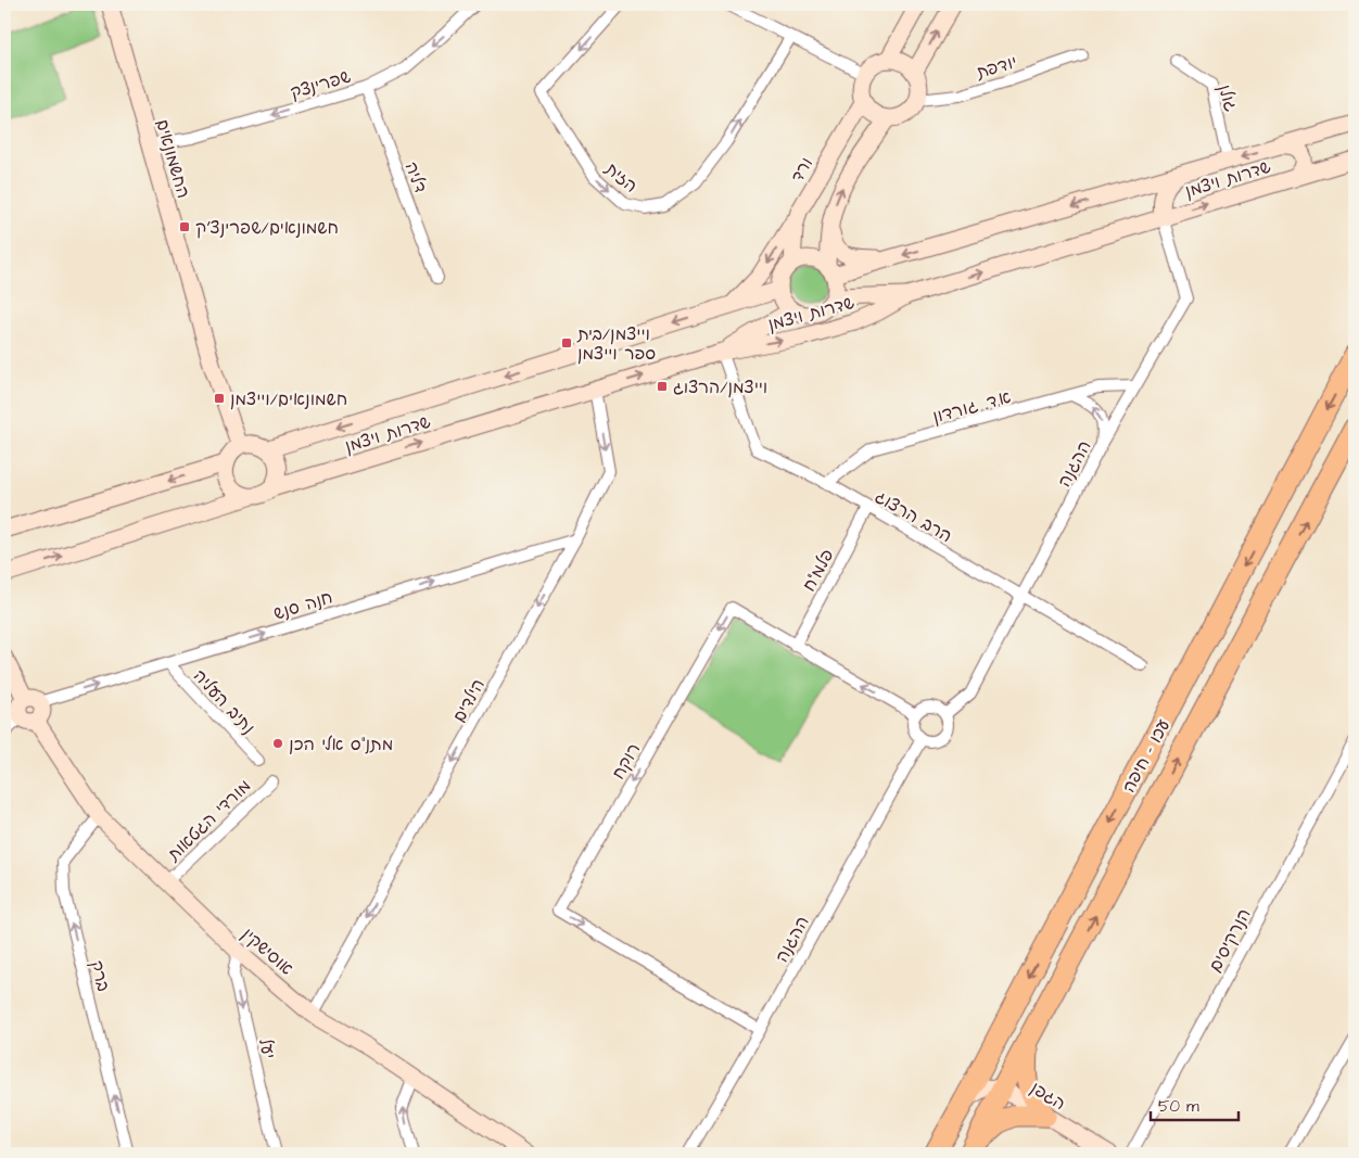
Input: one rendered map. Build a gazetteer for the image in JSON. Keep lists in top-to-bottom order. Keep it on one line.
{"streets":{"highway":["עכו - חיפה"],"street":["יודפת","שפרינצק","גולן","החשמונאים","ורד","דליה","הזית","שדרות ויצמן","א.ד. גורדון","ההגנה","הרב הרצוג","פלמ\"ח","חנה סנש","הילדים","נתיב העליה","רוקח","מורדי הגטאות","הנרקיסים","אוסישקין","ברק","יעל","הגפן"]},"crossings":[["יודפת","ורד"],["שפרינצק","החשמונאים"],["שפרינצק","דליה"],["גולן","שדרות ויצמן"],["החשמונאים","שדרות ויצמן"],["ורד","שדרות ויצמן"],["שדרות ויצמן","ההגנה"],["שדרות ויצמן","הרב הרצוג"],["שדרות ויצמן","הילדים"],["א.ד. גורדון","ההגנה"],["א.ד. גורדון","הרב הרצוג"],["ההגנה","הרב הרצוג"],["ההגנה","רוקח"],["הרב הרצוג","פלמ\"ח"],["פלמ\"ח","רוקח"],["חנה סנש","הילדים"],["חנה סנש","נתיב העליה"],["הילדים","אוסישקין"],["עכו - חיפה","הגפן"],["מורדי הגטאות","אוסישקין"],["אוסישקין","ברק"],["אוסישקין","יעל"]],"one_way":["שפרינצק","חנה סנש","הילדים","ברק","יעל"],"places":{"transit":["חשמונאים/שפרינצ׳ק","וייצמן/בית ספר וייצמן","וייצמן/הרצוג","חשמונאים/וייצמן"],"other":["מתנ\"ס אלי הכן"]},"scale_bar":"50 m"}
